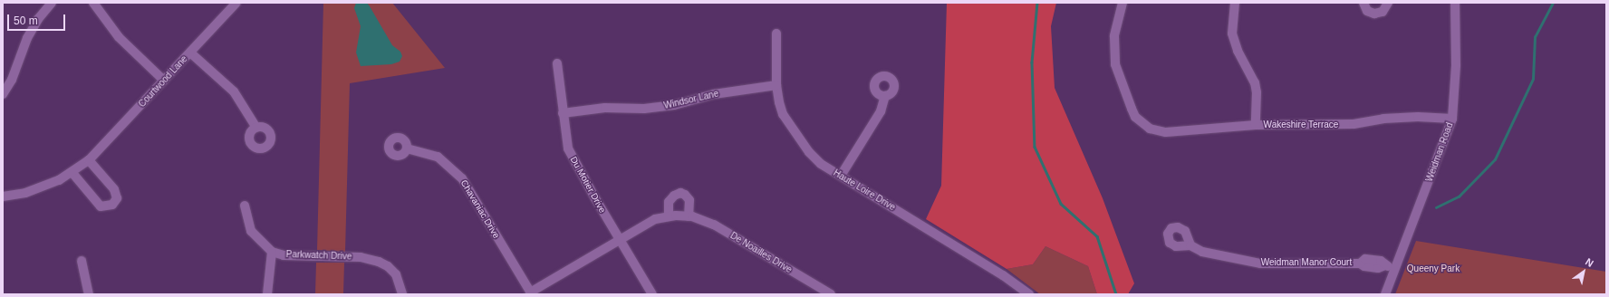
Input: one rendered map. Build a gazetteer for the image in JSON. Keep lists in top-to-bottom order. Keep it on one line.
{"streets":{"street":["Courtwood Lane","Windsor Lane","Wakeshire Terrace","Weidman Road","Du Motier Drive","Haute Loire Drive","Chavaniac Drive","De Noailles Drive","Parkwatch Drive","Weidman Manor Court"]},"crossings":[["Windsor Lane","Du Motier Drive"],["Windsor Lane","Haute Loire Drive"],["Wakeshire Terrace","Weidman Road"],["Weidman Road","Weidman Manor Court"],["Du Motier Drive","De Noailles Drive"],["Chavaniac Drive","De Noailles Drive"]],"parks":["Queeny Park"],"scale_bar":"50 m","north":"top right"}
